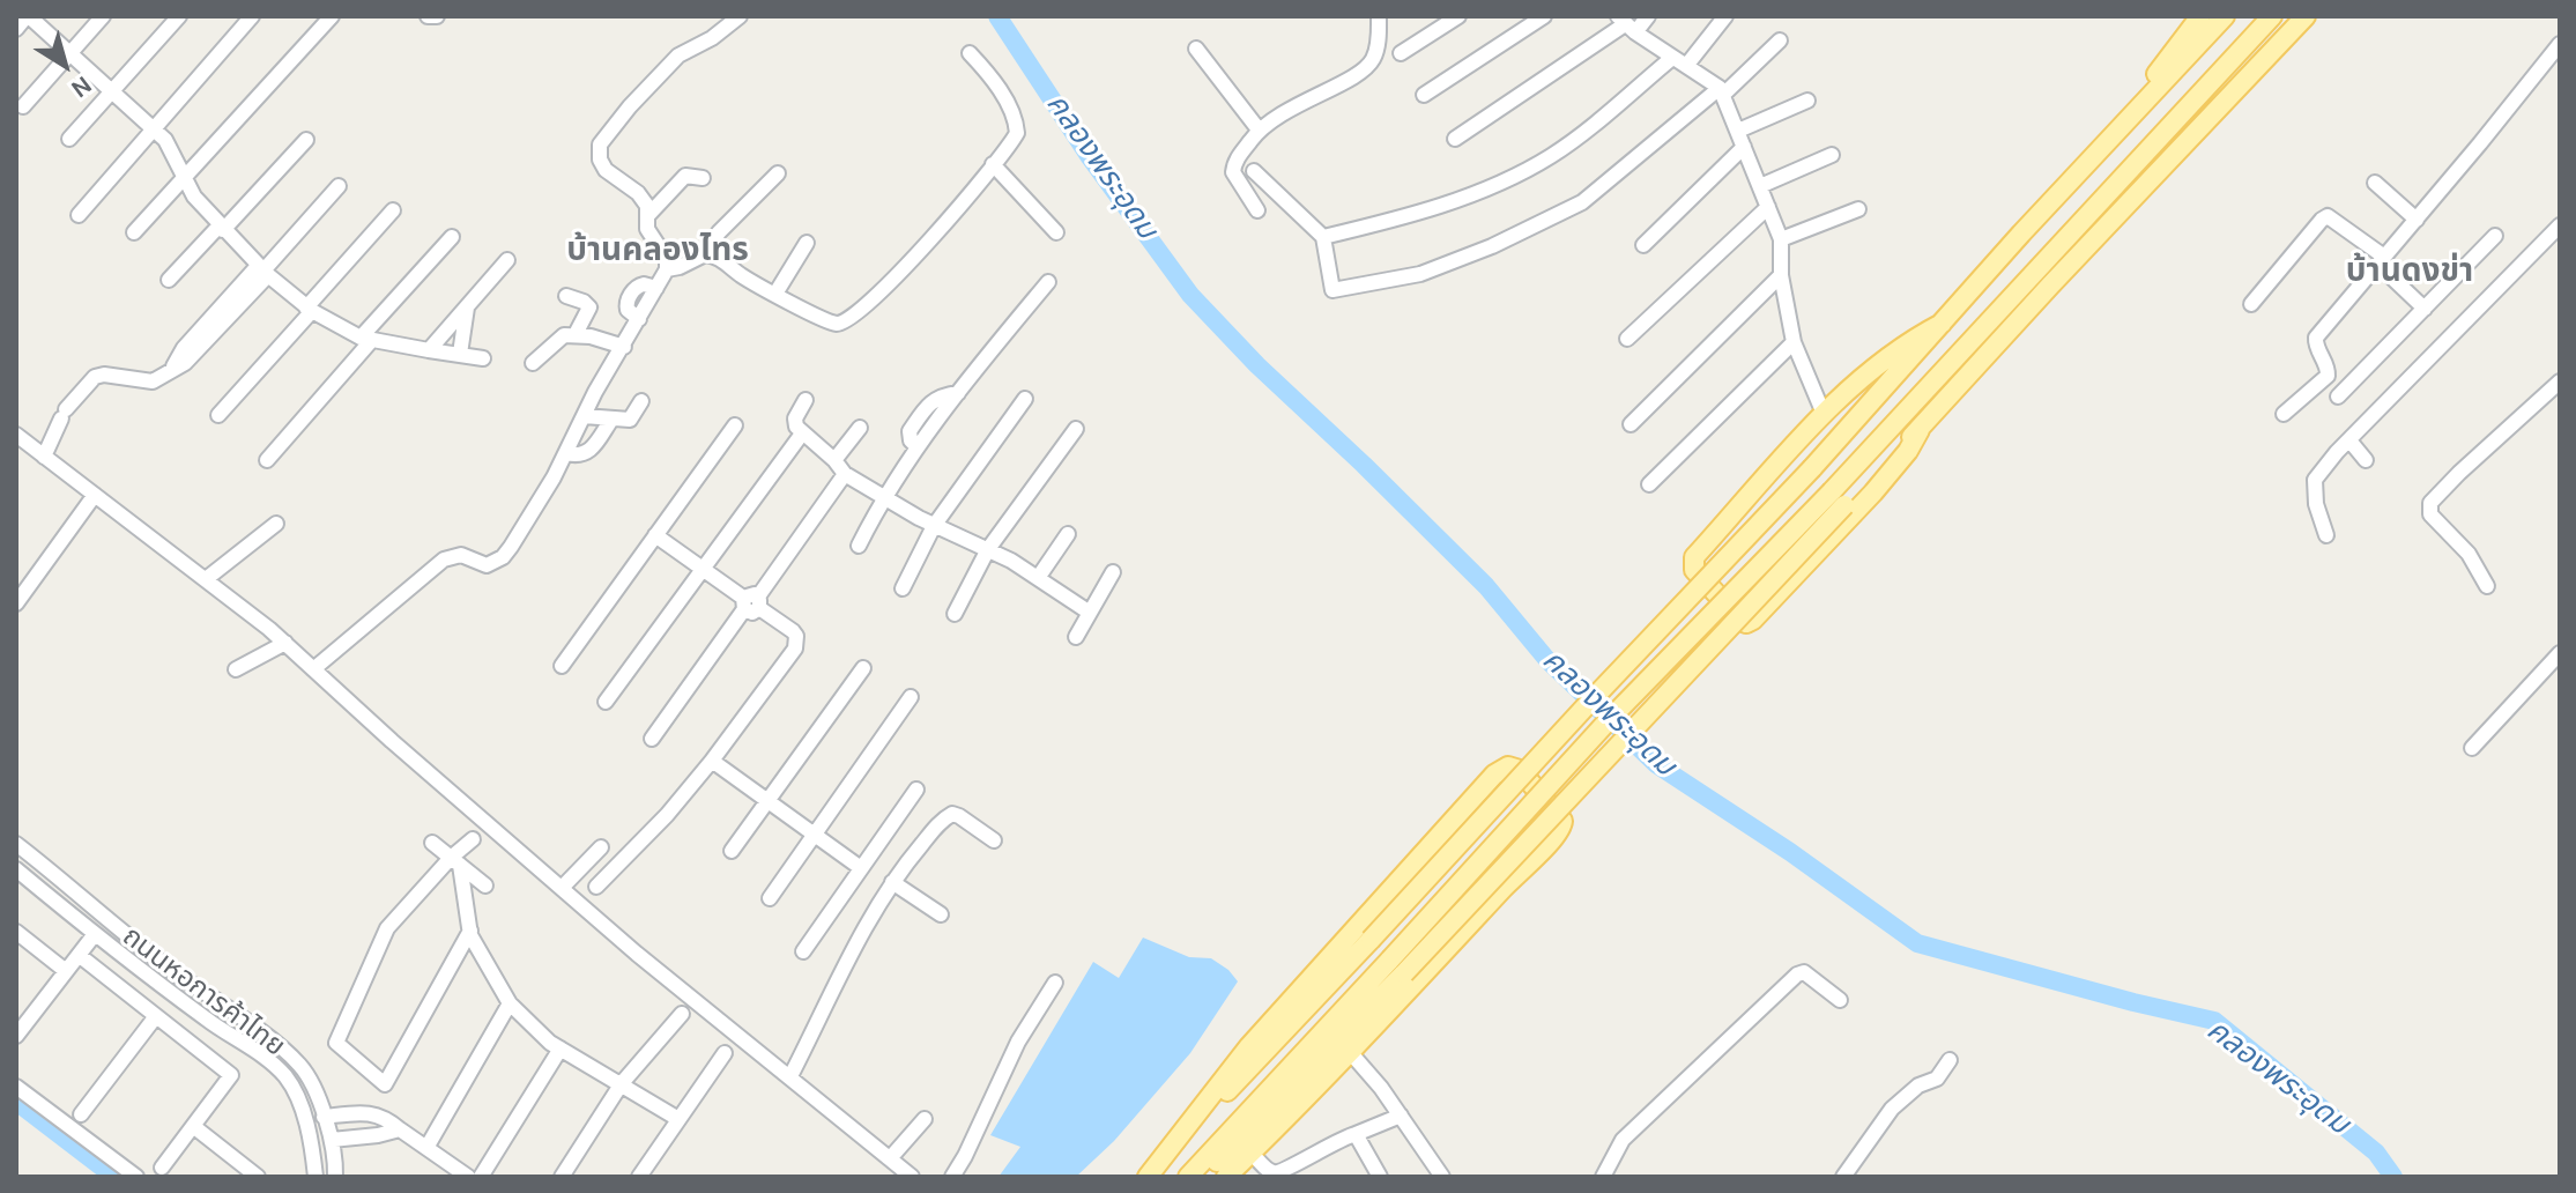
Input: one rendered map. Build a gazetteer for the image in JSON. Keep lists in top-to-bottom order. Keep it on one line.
{"streets":{"street":["ถนนหอการค้าไทย"]},"districts":["บ้านคลองไทร","บ้านดงข่า"],"water":["คลองพระอุดม"],"north":"bottom right"}
